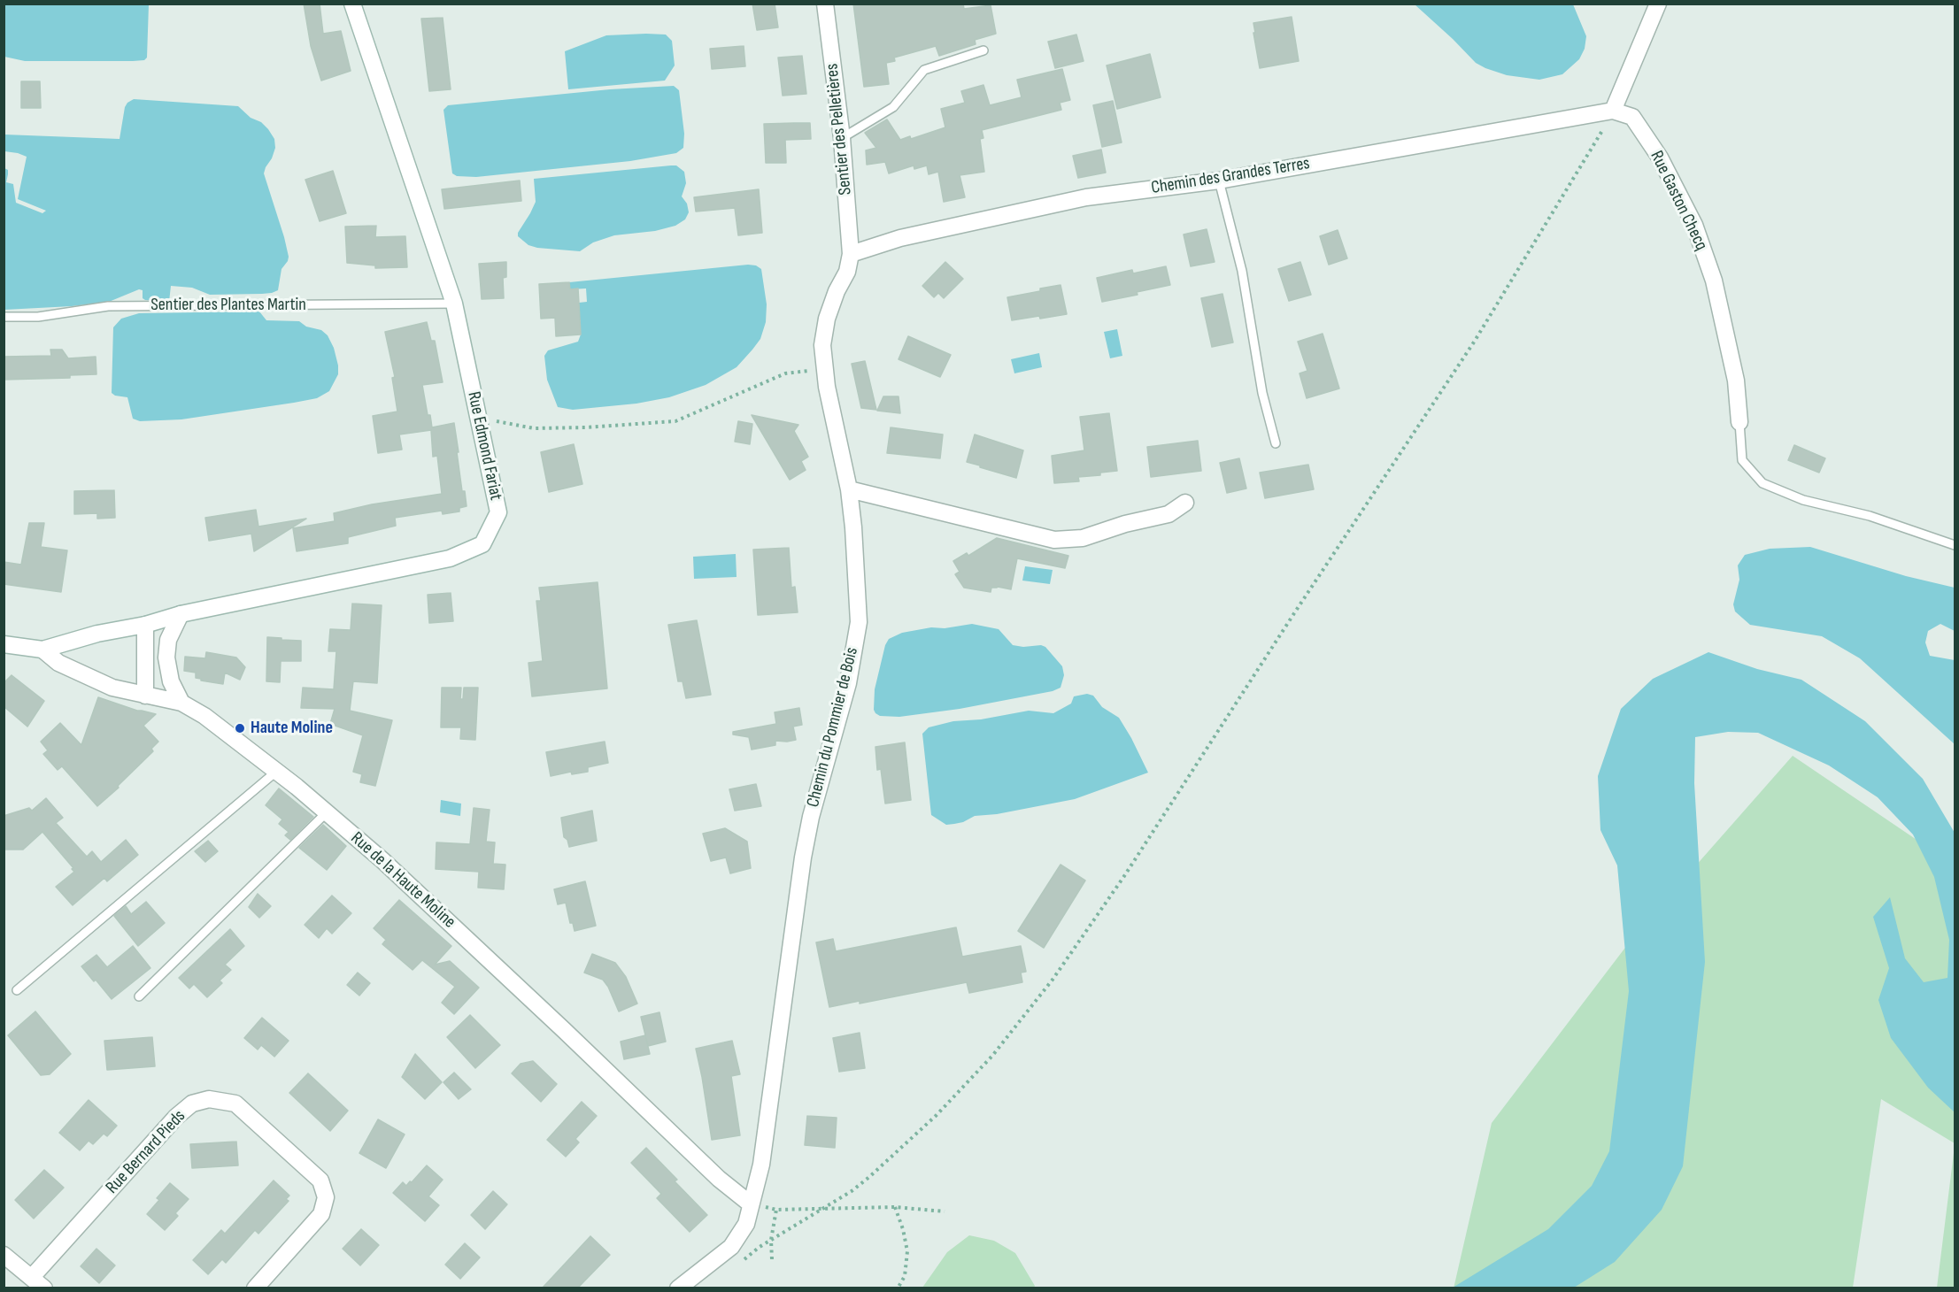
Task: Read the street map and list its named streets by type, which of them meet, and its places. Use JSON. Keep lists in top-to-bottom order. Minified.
{"streets":{"street":["Sentier des Pelletières","Chemin des Grandes Terres","Rue Gaston Checq","Rue Edmond Fariat","Chemin du Pommier de Bois","Rue de la Haute Moline","Rue Bernard Pieds"],"lane":["Sentier des Plantes Martin"]},"crossings":[["Sentier des Pelletières","Chemin des Grandes Terres"],["Sentier des Pelletières","Chemin du Pommier de Bois"],["Chemin des Grandes Terres","Rue Gaston Checq"],["Chemin des Grandes Terres","Chemin du Pommier de Bois"],["Sentier des Plantes Martin","Rue Edmond Fariat"],["Rue Edmond Fariat","Rue de la Haute Moline"],["Chemin du Pommier de Bois","Rue de la Haute Moline"]],"places":["Haute Moline"]}
